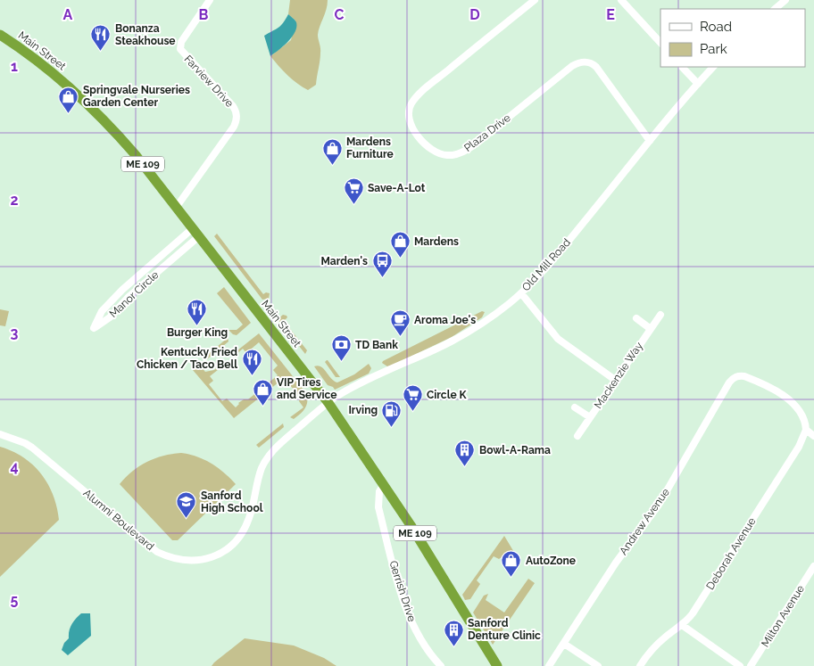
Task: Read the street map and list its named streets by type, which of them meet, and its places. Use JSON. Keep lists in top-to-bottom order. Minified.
{"streets":{"highway":["Main Street","ME 109"],"street":["Farview Drive","Plaza Drive","Old Mill Road","Manor Circle","Mackenzie Way","Alumni Boulevard","Andrew Avenue","Deborah Avenue","Gerrish Drive","Milton Avenue"]},"crossings":[["Main Street","Farview Drive"],["Main Street","Old Mill Road"],["Main Street","Manor Circle"],["Main Street","Alumni Boulevard"],["Main Street","Gerrish Drive"],["Plaza Drive","Old Mill Road"],["Old Mill Road","Alumni Boulevard"],["Andrew Avenue","Deborah Avenue"]],"places":{"restaurant":["Bonanza Steakhouse","Burger King","Kentucky Fried Chicken / Taco Bell"],"shop":["Springvale Nurseries Garden Center","Mardens Furniture","Mardens","VIP Tires and Service","AutoZone"],"supermarket":["Save-A-Lot","Circle K"],"bus stop":["Marden's"],"cafe":["Aroma Joe's"],"bank":["TD Bank"],"fuel station":["Irving"],"building":["Bowl-A-Rama","Sanford Denture Clinic"],"school or university":["Sanford High School"]},"legend":["Road","Park"],"grid":{"columns":["A","B","C","D","E"],"rows":["1","2","3","4","5"]}}
